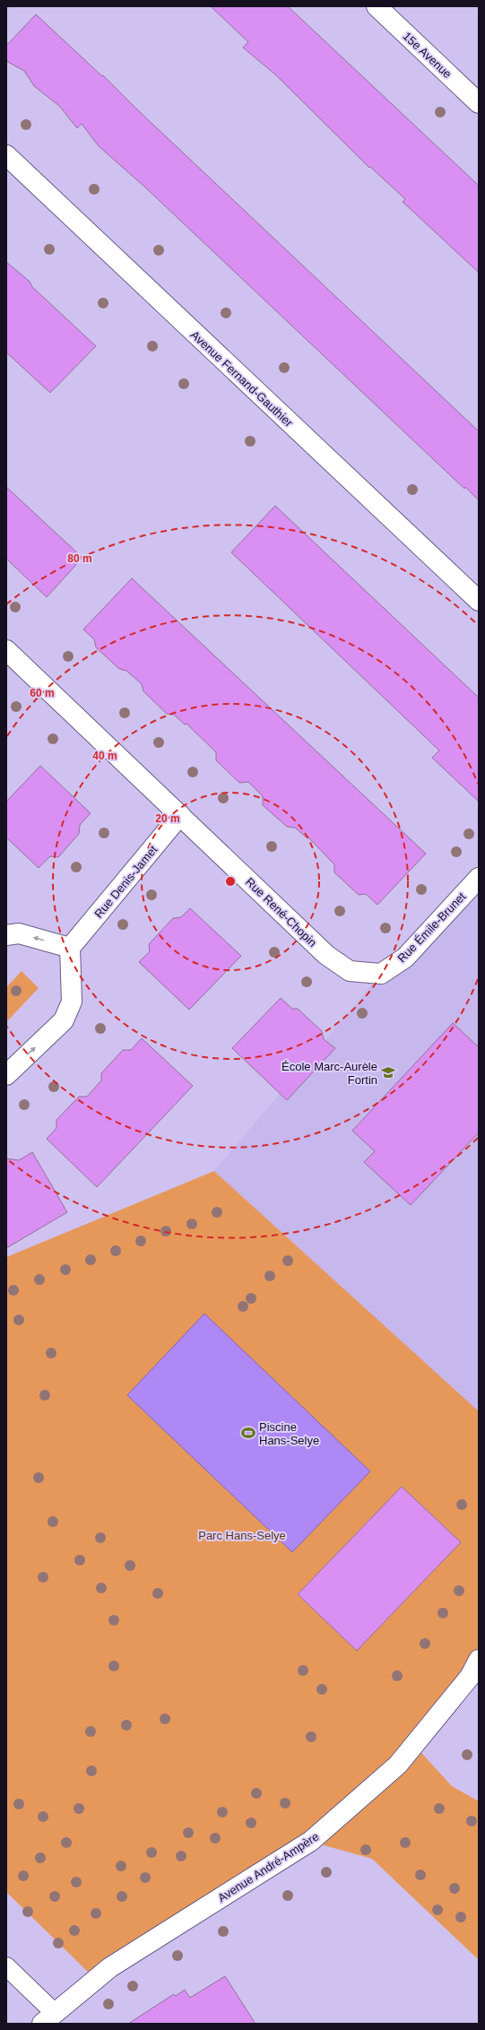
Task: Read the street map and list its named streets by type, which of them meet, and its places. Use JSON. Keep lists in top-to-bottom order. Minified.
{"streets":{"street":["15e Avenue","Avenue Fernand-Gauthier","Rue Denis-Jamet","Rue René-Chopin","Rue Émile-Brunet","Avenue André-Ampère"]},"crossings":[["Rue Denis-Jamet","Rue René-Chopin"],["Rue René-Chopin","Rue Émile-Brunet"]],"parks":["Parc Hans-Selye"],"places":{"school or university":["École Marc-Aurèle Fortin"],"sports":["Piscine Hans-Selye"]},"rings":["80 m","60 m","40 m","20 m"]}
